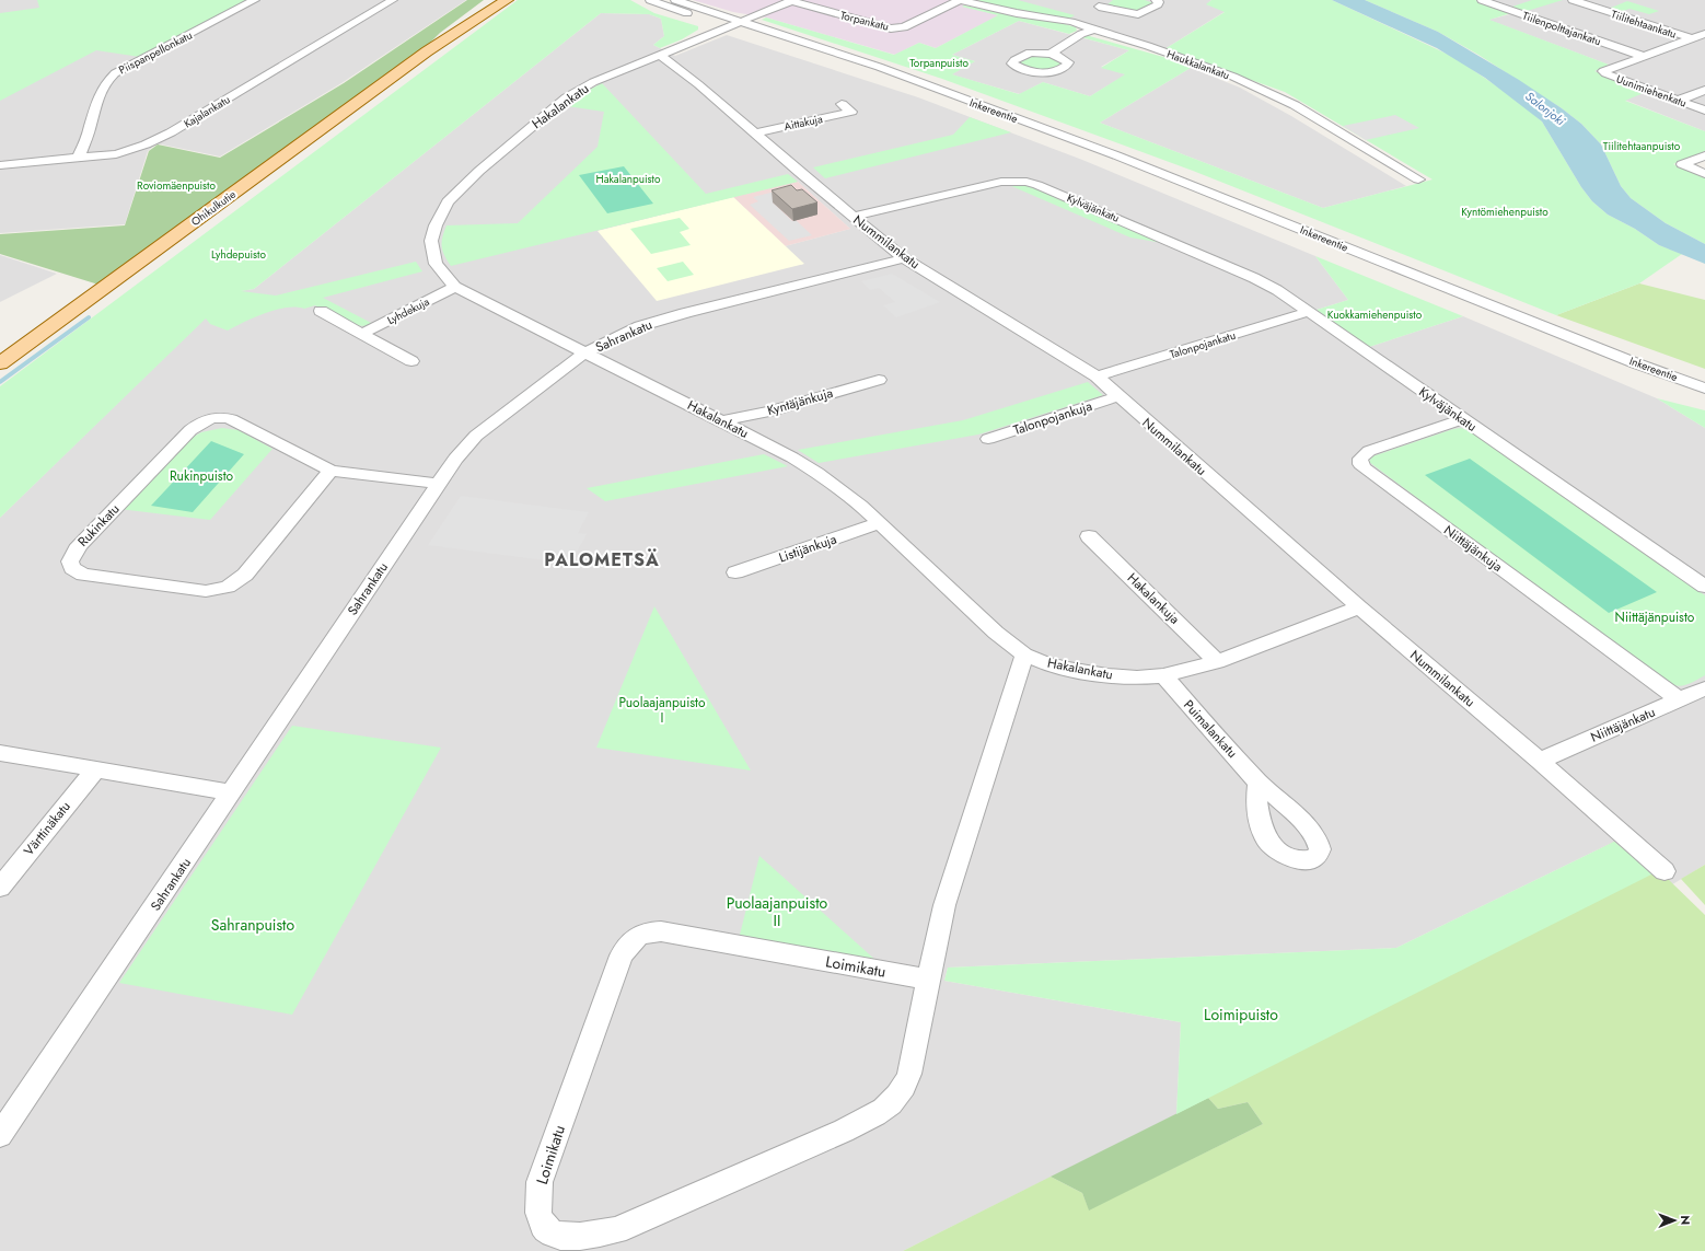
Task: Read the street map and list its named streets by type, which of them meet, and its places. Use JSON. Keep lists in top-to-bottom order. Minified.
{"streets":{"main road":["Ohikulkutie"],"street":["Torpankatu","Tiilitehtaankatu","Tiilenpolttajankatu","Piispanpellonkatu","Haukkalankatu","Uunimiehenkatu","Hakalankatu","Inkereentie","Kajalankatu","Aittakuja","Kylväjänkatu","Nummilankatu","Lyhdekuja","Sahrankatu","Talonpojankatu","Kyntäjänkuja","Talonpojankuja","Rukinkatu","Listijänkuja","Niittäjänkuja","Hakalankuja","Niittäjänkatu","Puimalankatu","Värttinäkatu","Loimikatu"]},"crossings":[["Torpankatu","Haukkalankatu"],["Torpankatu","Hakalankatu"],["Torpankatu","Inkereentie"],["Tiilitehtaankatu","Uunimiehenkatu"],["Tiilenpolttajankatu","Uunimiehenkatu"],["Piispanpellonkatu","Kajalankatu"],["Hakalankatu","Inkereentie"],["Hakalankatu","Nummilankatu"],["Hakalankatu","Lyhdekuja"],["Hakalankatu","Sahrankatu"],["Hakalankatu","Kyntäjänkuja"],["Hakalankatu","Listijänkuja"],["Hakalankatu","Hakalankuja"],["Hakalankatu","Puimalankatu"],["Hakalankatu","Loimikatu"],["Aittakuja","Nummilankatu"],["Kylväjänkatu","Nummilankatu"],["Kylväjänkatu","Talonpojankatu"],["Kylväjänkatu","Niittäjänkuja"],["Nummilankatu","Sahrankatu"],["Nummilankatu","Talonpojankatu"],["Nummilankatu","Talonpojankuja"],["Nummilankatu","Niittäjänkatu"],["Sahrankatu","Rukinkatu"],["Niittäjänkuja","Niittäjänkatu"]],"districts":["PALOMETSÄ"],"water":["Salonjoki"],"parks":["Torpanpuisto","Tiilitehtaanpuisto","Hakalanpuisto","Roviomäenpuisto","Kyntömiehenpuisto","Lyhdepuisto","Kuokkamiehenpuisto","Rukinpuisto","Niittäjänpuisto","Puolaajanpuisto I","Puolaajanpuisto II","Sahranpuisto","Loimipuisto"],"north":"right"}
